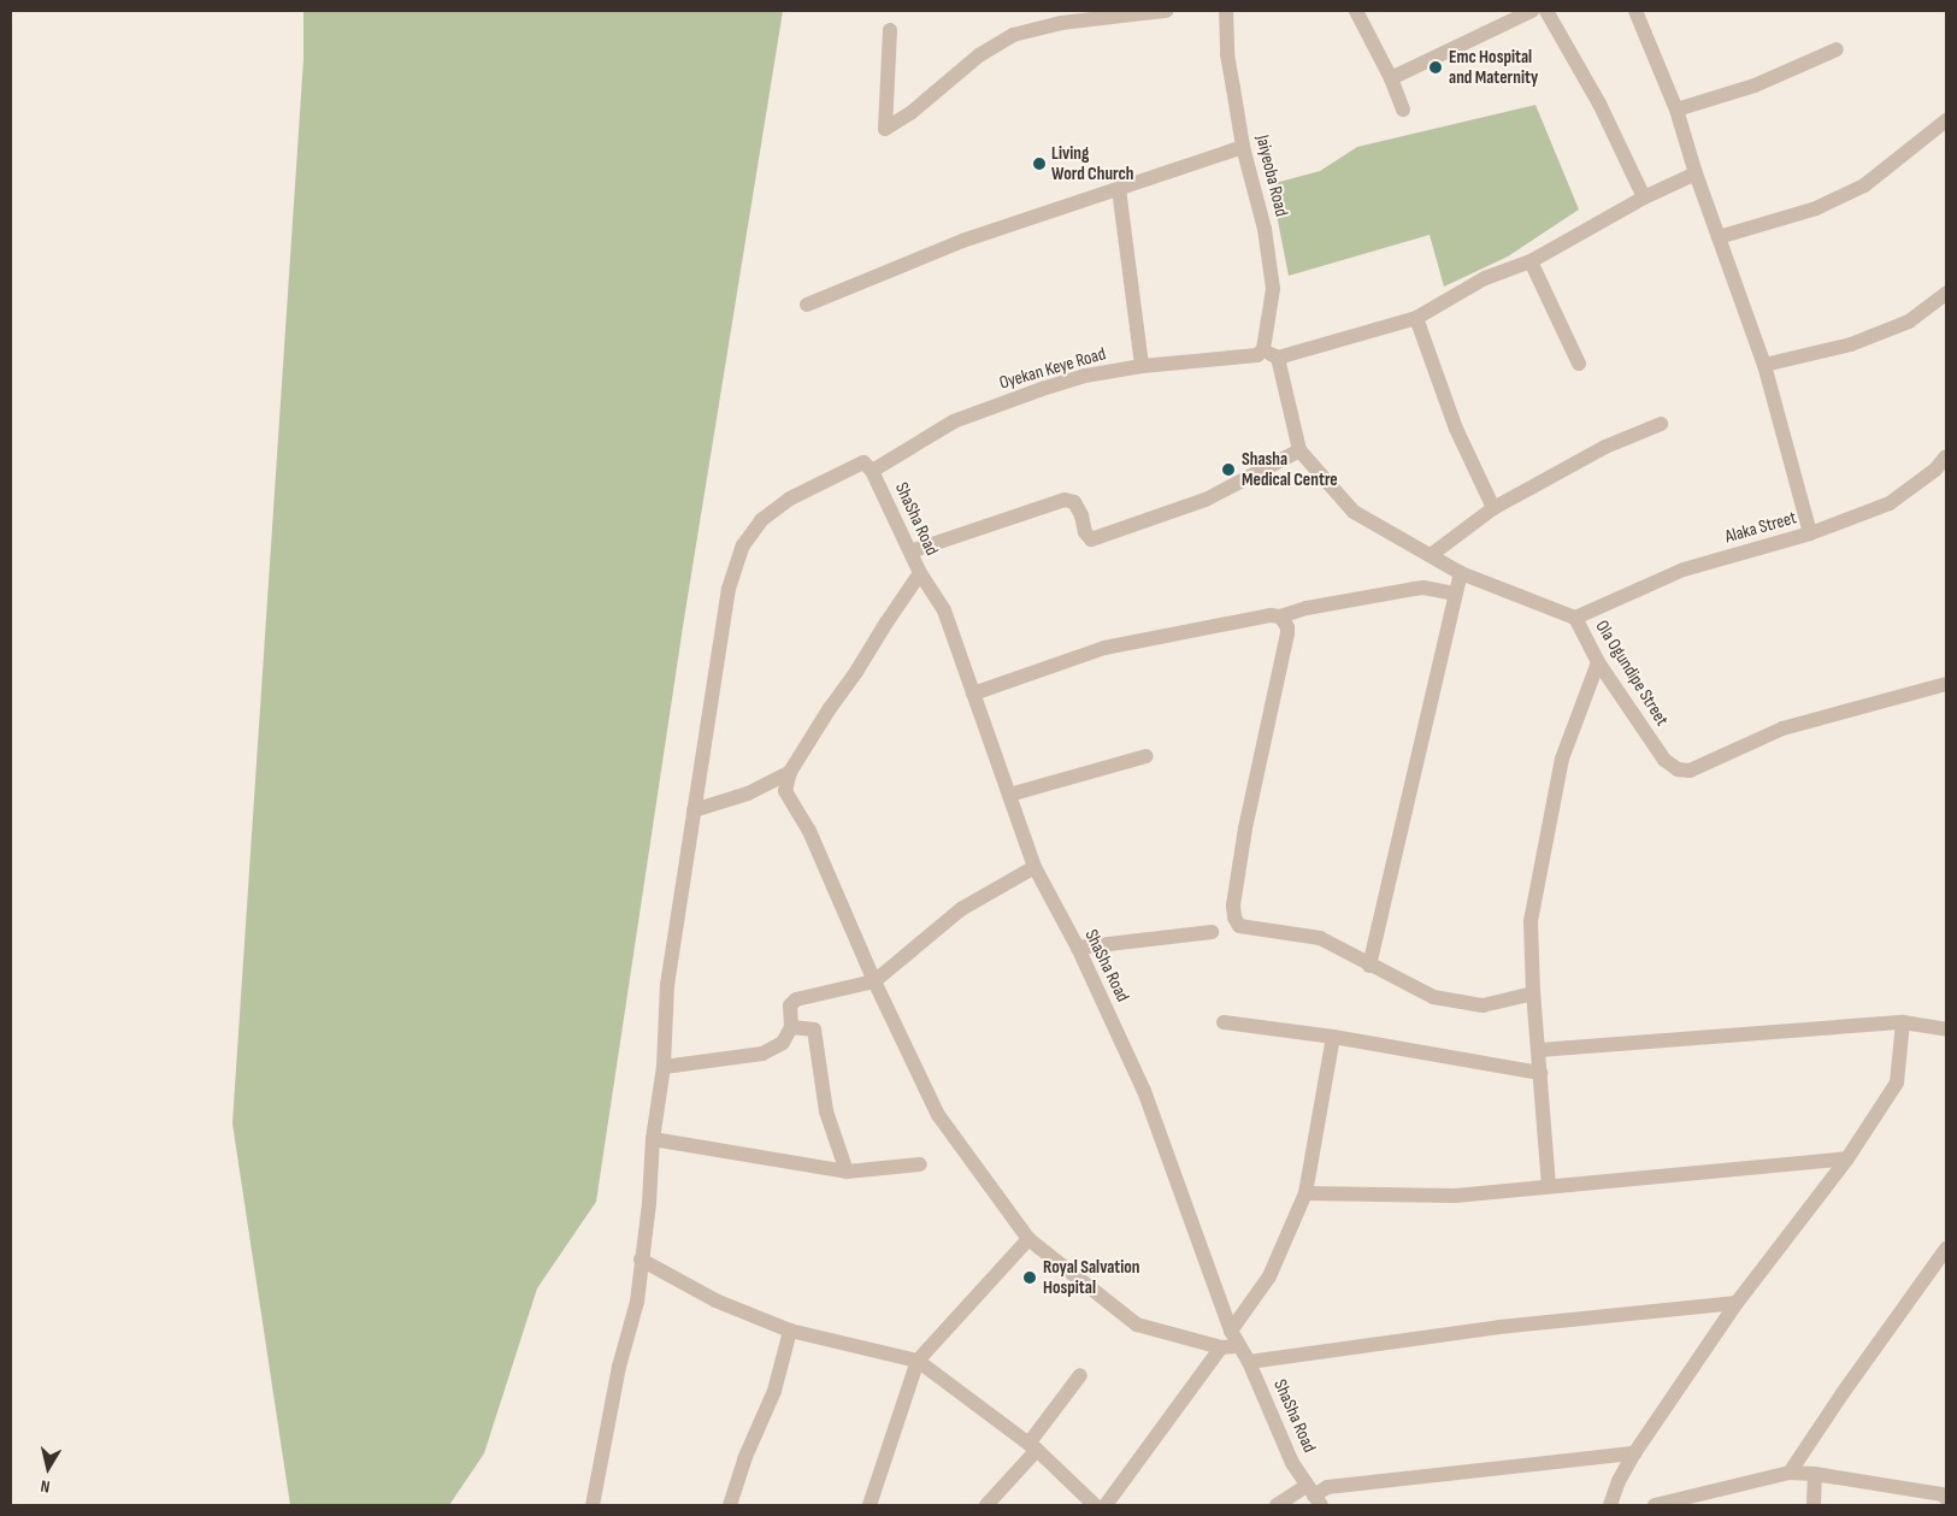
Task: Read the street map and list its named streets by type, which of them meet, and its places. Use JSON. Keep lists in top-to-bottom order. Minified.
{"streets":{"street":["Jaiyeoba Road","Oyekan Keye Road","ShaSha Road","Alaka Street","Ola Ogundipe Street"]},"crossings":[["Jaiyeoba Road","Oyekan Keye Road"],["Oyekan Keye Road","ShaSha Road"],["Alaka Street","Ola Ogundipe Street"]],"places":["Emc Hospital and Maternity","Living Word Church","Shasha Medical Centre","Royal Salvation Hospital"],"north":"bottom"}
